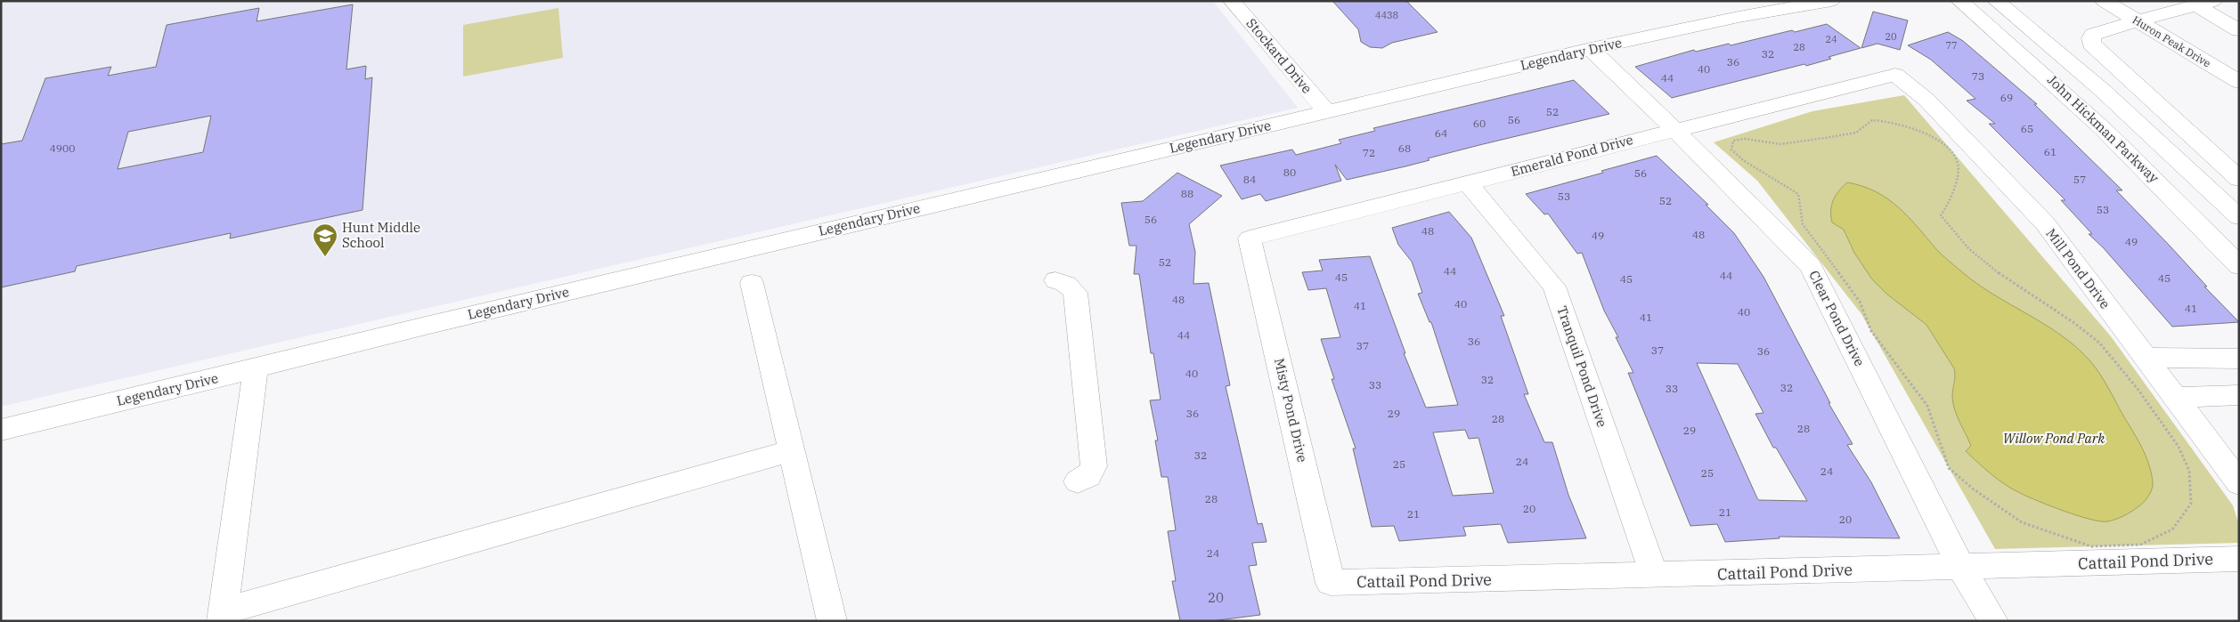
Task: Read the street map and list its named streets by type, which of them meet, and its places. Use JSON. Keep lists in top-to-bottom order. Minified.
{"streets":{"street":["Huron Peak Drive","Legendary Drive","Stockard Drive","John Hickman Parkway","Emerald Pond Drive","Mill Pond Drive","Clear Pond Drive","Tranquil Pond Drive","Misty Pond Drive","Cattail Pond Drive"]},"crossings":[["Legendary Drive","Stockard Drive"],["Legendary Drive","Clear Pond Drive"],["Emerald Pond Drive","Mill Pond Drive"],["Emerald Pond Drive","Clear Pond Drive"],["Emerald Pond Drive","Tranquil Pond Drive"],["Emerald Pond Drive","Misty Pond Drive"],["Clear Pond Drive","Cattail Pond Drive"],["Tranquil Pond Drive","Cattail Pond Drive"],["Misty Pond Drive","Cattail Pond Drive"]],"parks":["Willow Pond Park"],"places":{"school or university":["Hunt Middle School"]},"house_numbers":["4438","20","24","77","28","32","36","40","73","44","69","52","56","60","65","64","4900","68","61","72","80","56","84","57","88","53","52","53","56","48","48","49","49","52","44","44","45","45","45","48","40","41","41","40","41","44","36","37","37","36","40","32","33","32","33","36","29","28","28","29","32","24","25","24","25","28","20","21","21","20","24","20"]}
